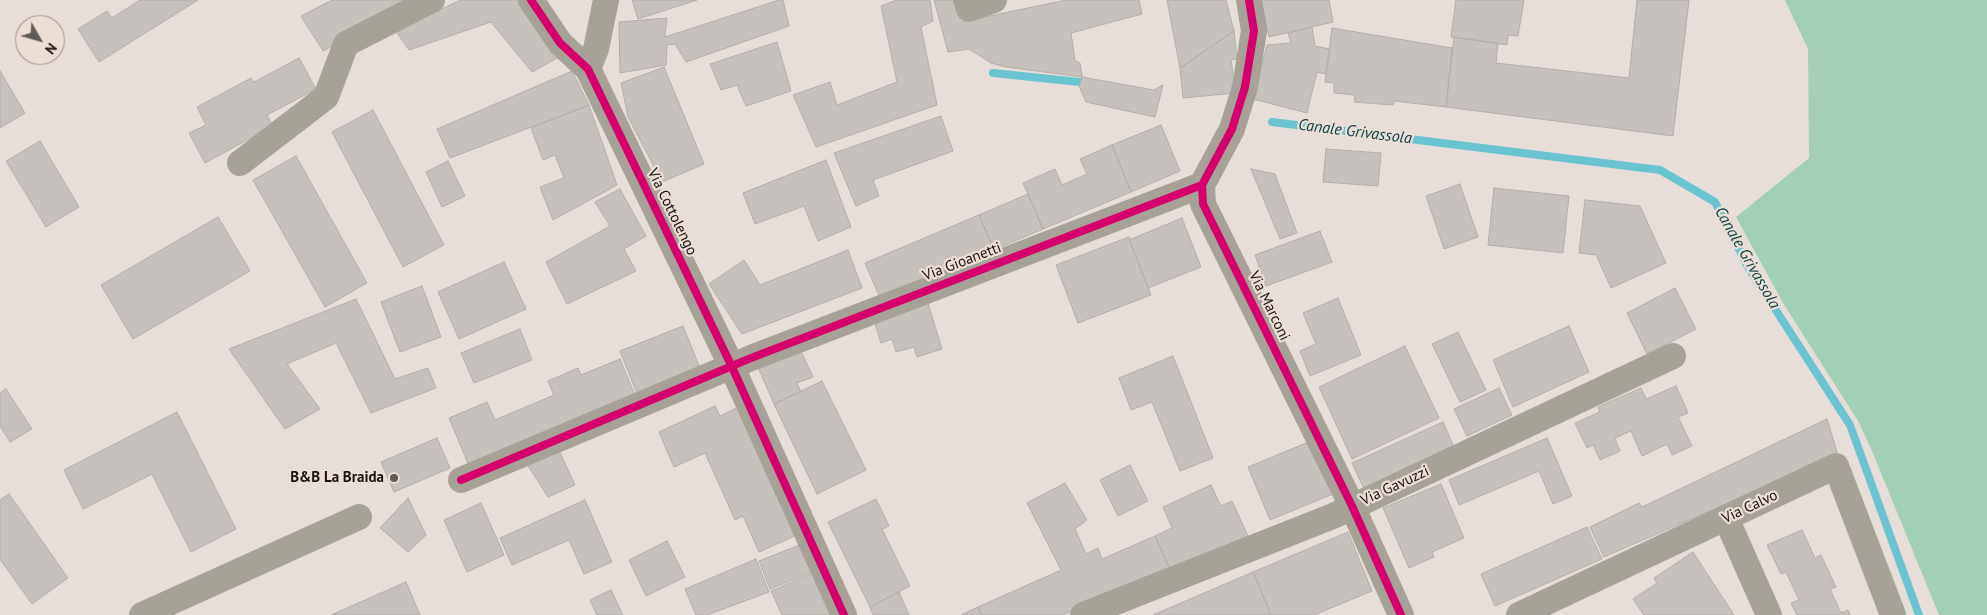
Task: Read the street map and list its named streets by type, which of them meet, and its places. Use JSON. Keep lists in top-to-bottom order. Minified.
{"streets":{"street":["Via Cottolengo","Via Gioanetti","Via Marconi","Via Gavuzzi","Via Calvo"]},"crossings":[["Via Cottolengo","Via Gioanetti"],["Via Gioanetti","Via Marconi"],["Via Marconi","Via Gavuzzi"]],"water":["Canale Grivassola"],"places":["B&B La Braida"],"north":"bottom right"}
